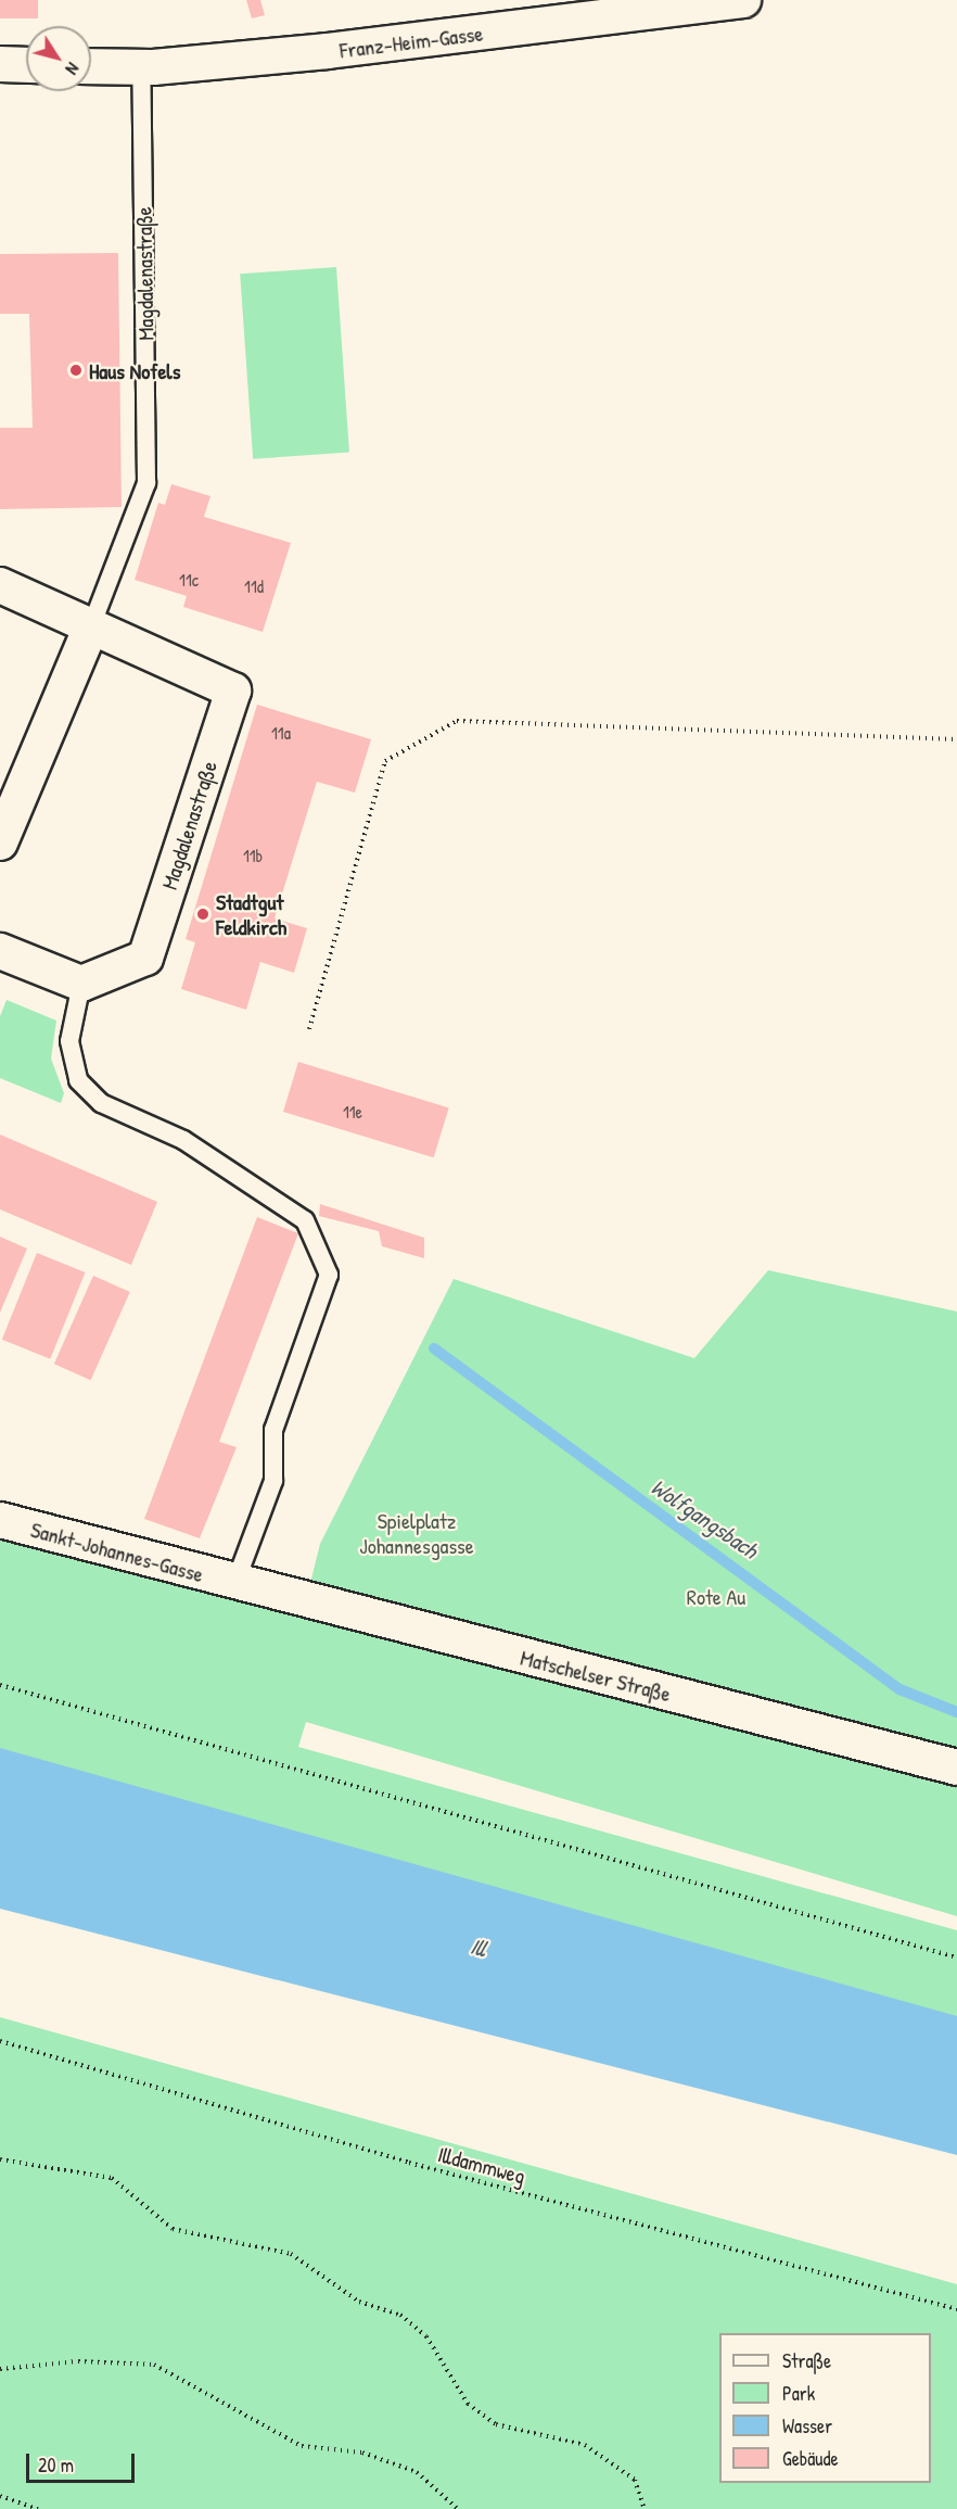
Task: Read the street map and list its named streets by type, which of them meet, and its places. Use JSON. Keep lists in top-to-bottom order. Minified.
{"streets":{"street":["Franz-Heim-Gasse","Magdalenastraße","Sankt-Johannes-Gasse","Matschelser Straße"],"path":["Illdammweg"]},"crossings":[["Franz-Heim-Gasse","Magdalenastraße"],["Sankt-Johannes-Gasse","Matschelser Straße"]],"water":["Wolfgangsbach","Ill"],"parks":["Spielplatz Johannesgasse","Rote Au"],"places":["Haus Nofels","Stadtgut Feldkirch"],"house_numbers":["11c","11d","11a","11b","11e"],"legend":["Straße","Park","Wasser","Gebäude"],"scale_bar":"20 m","north":"bottom right"}
